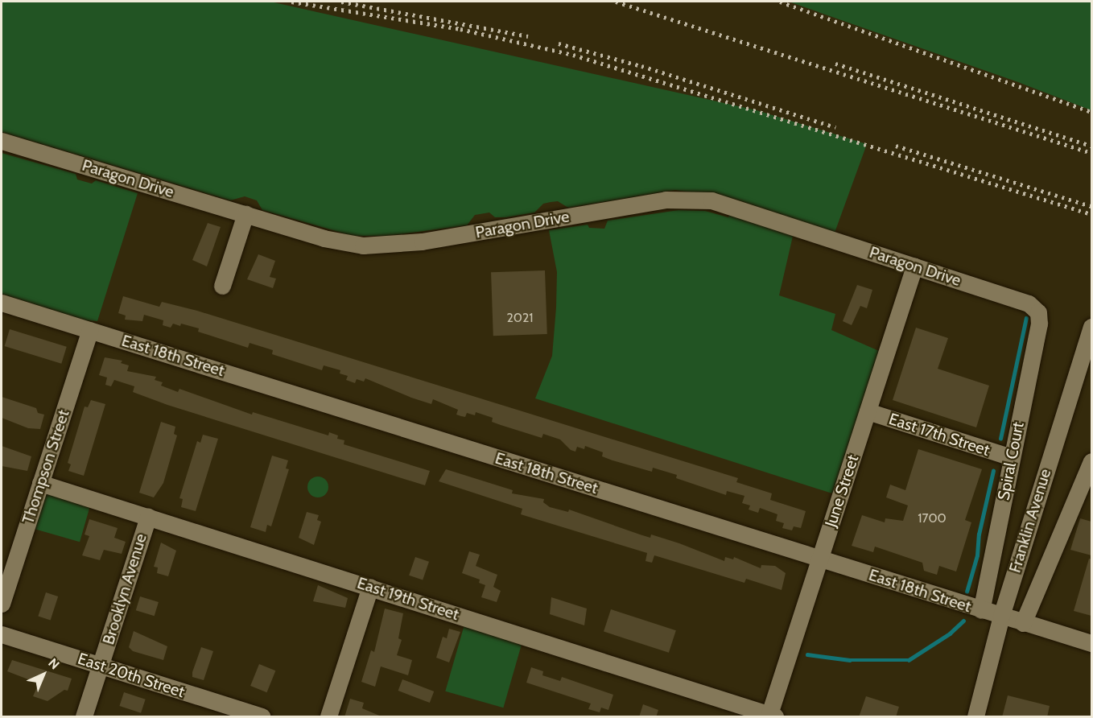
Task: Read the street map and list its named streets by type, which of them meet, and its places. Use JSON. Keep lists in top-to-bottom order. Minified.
{"streets":{"street":["Paragon Drive","East 18th Street","East 17th Street","Spiral Court","Thompson Street","June Street","Franklin Avenue","Brooklyn Avenue","East 19th Street","East 20th Street"]},"crossings":[["Paragon Drive","Spiral Court"],["Paragon Drive","June Street"],["East 18th Street","Spiral Court"],["East 18th Street","Thompson Street"],["East 18th Street","June Street"],["East 18th Street","Franklin Avenue"],["East 17th Street","Spiral Court"],["East 17th Street","June Street"],["Thompson Street","East 19th Street"],["June Street","East 19th Street"],["Brooklyn Avenue","East 19th Street"],["Brooklyn Avenue","East 20th Street"]],"house_numbers":["2021","1700"],"north":"top right"}
